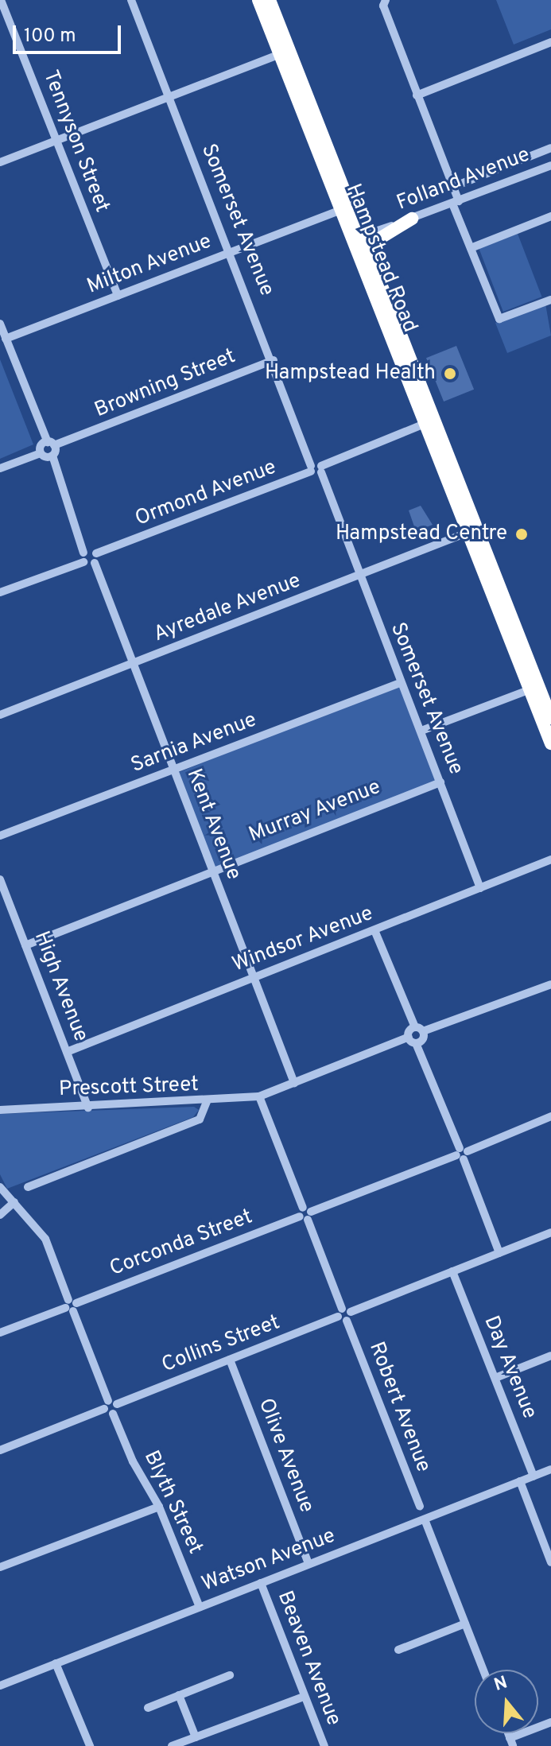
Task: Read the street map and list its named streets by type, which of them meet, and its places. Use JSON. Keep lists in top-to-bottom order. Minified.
{"streets":{"highway":["Hampstead Road"],"street":["Tennyson Street","Folland Avenue","Somerset Avenue","Milton Avenue","Browning Street","Ormond Avenue","Ayredale Avenue","Sarnia Avenue","Murray Avenue","Kent Avenue","Windsor Avenue","High Avenue","Prescott Street","Corconda Street","Collins Street","Day Avenue","Robert Avenue","Olive Avenue","Blyth Street","Watson Avenue","Beaven Avenue"]},"crossings":[["Tennyson Street","Milton Avenue"],["Folland Avenue","Hampstead Road"],["Somerset Avenue","Milton Avenue"],["Somerset Avenue","Browning Street"],["Somerset Avenue","Ormond Avenue"],["Somerset Avenue","Ayredale Avenue"],["Somerset Avenue","Sarnia Avenue"],["Somerset Avenue","Murray Avenue"],["Somerset Avenue","Windsor Avenue"],["Hampstead Road","Milton Avenue"],["Hampstead Road","Ormond Avenue"],["Hampstead Road","Ayredale Avenue"],["Milton Avenue","Kent Avenue"],["Browning Street","Kent Avenue"],["Ormond Avenue","Kent Avenue"],["Ayredale Avenue","Kent Avenue"],["Sarnia Avenue","Kent Avenue"],["Murray Avenue","Kent Avenue"],["Murray Avenue","High Avenue"],["Kent Avenue","Windsor Avenue"],["Kent Avenue","Prescott Street"],["Windsor Avenue","High Avenue"],["High Avenue","Prescott Street"],["Collins Street","Day Avenue"],["Collins Street","Robert Avenue"],["Collins Street","Olive Avenue"],["Collins Street","Blyth Street"],["Day Avenue","Watson Avenue"],["Olive Avenue","Watson Avenue"],["Blyth Street","Watson Avenue"],["Watson Avenue","Beaven Avenue"]],"places":["Hampstead Health","Hampstead Centre"],"scale_bar":"100 m","north":"top"}
